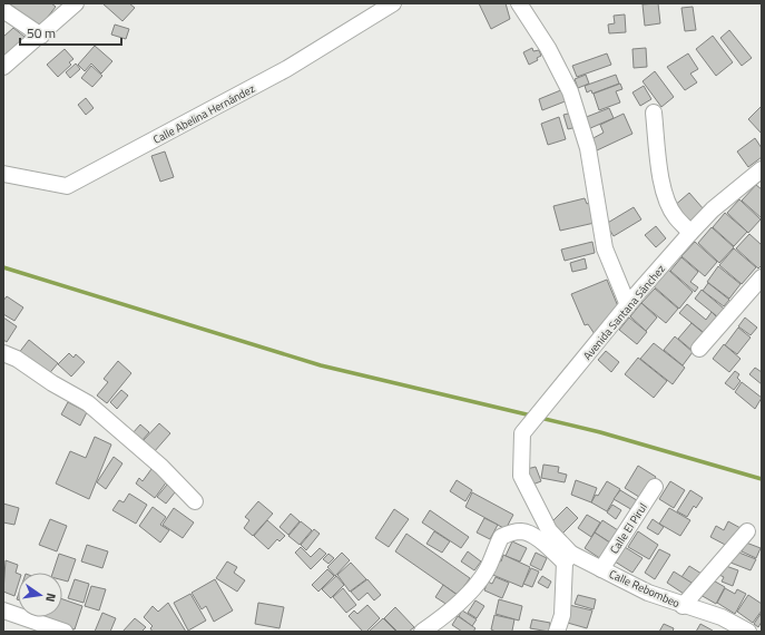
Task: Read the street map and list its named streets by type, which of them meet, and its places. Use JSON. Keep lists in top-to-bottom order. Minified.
{"streets":{"street":["Calle Abelina Hernández","Avenida Santana Sánchez","Calle El Pirul","Calle Rebombeo"]},"crossings":[["Avenida Santana Sánchez","Calle Rebombeo"],["Calle El Pirul","Calle Rebombeo"]],"scale_bar":"50 m","north":"right"}
